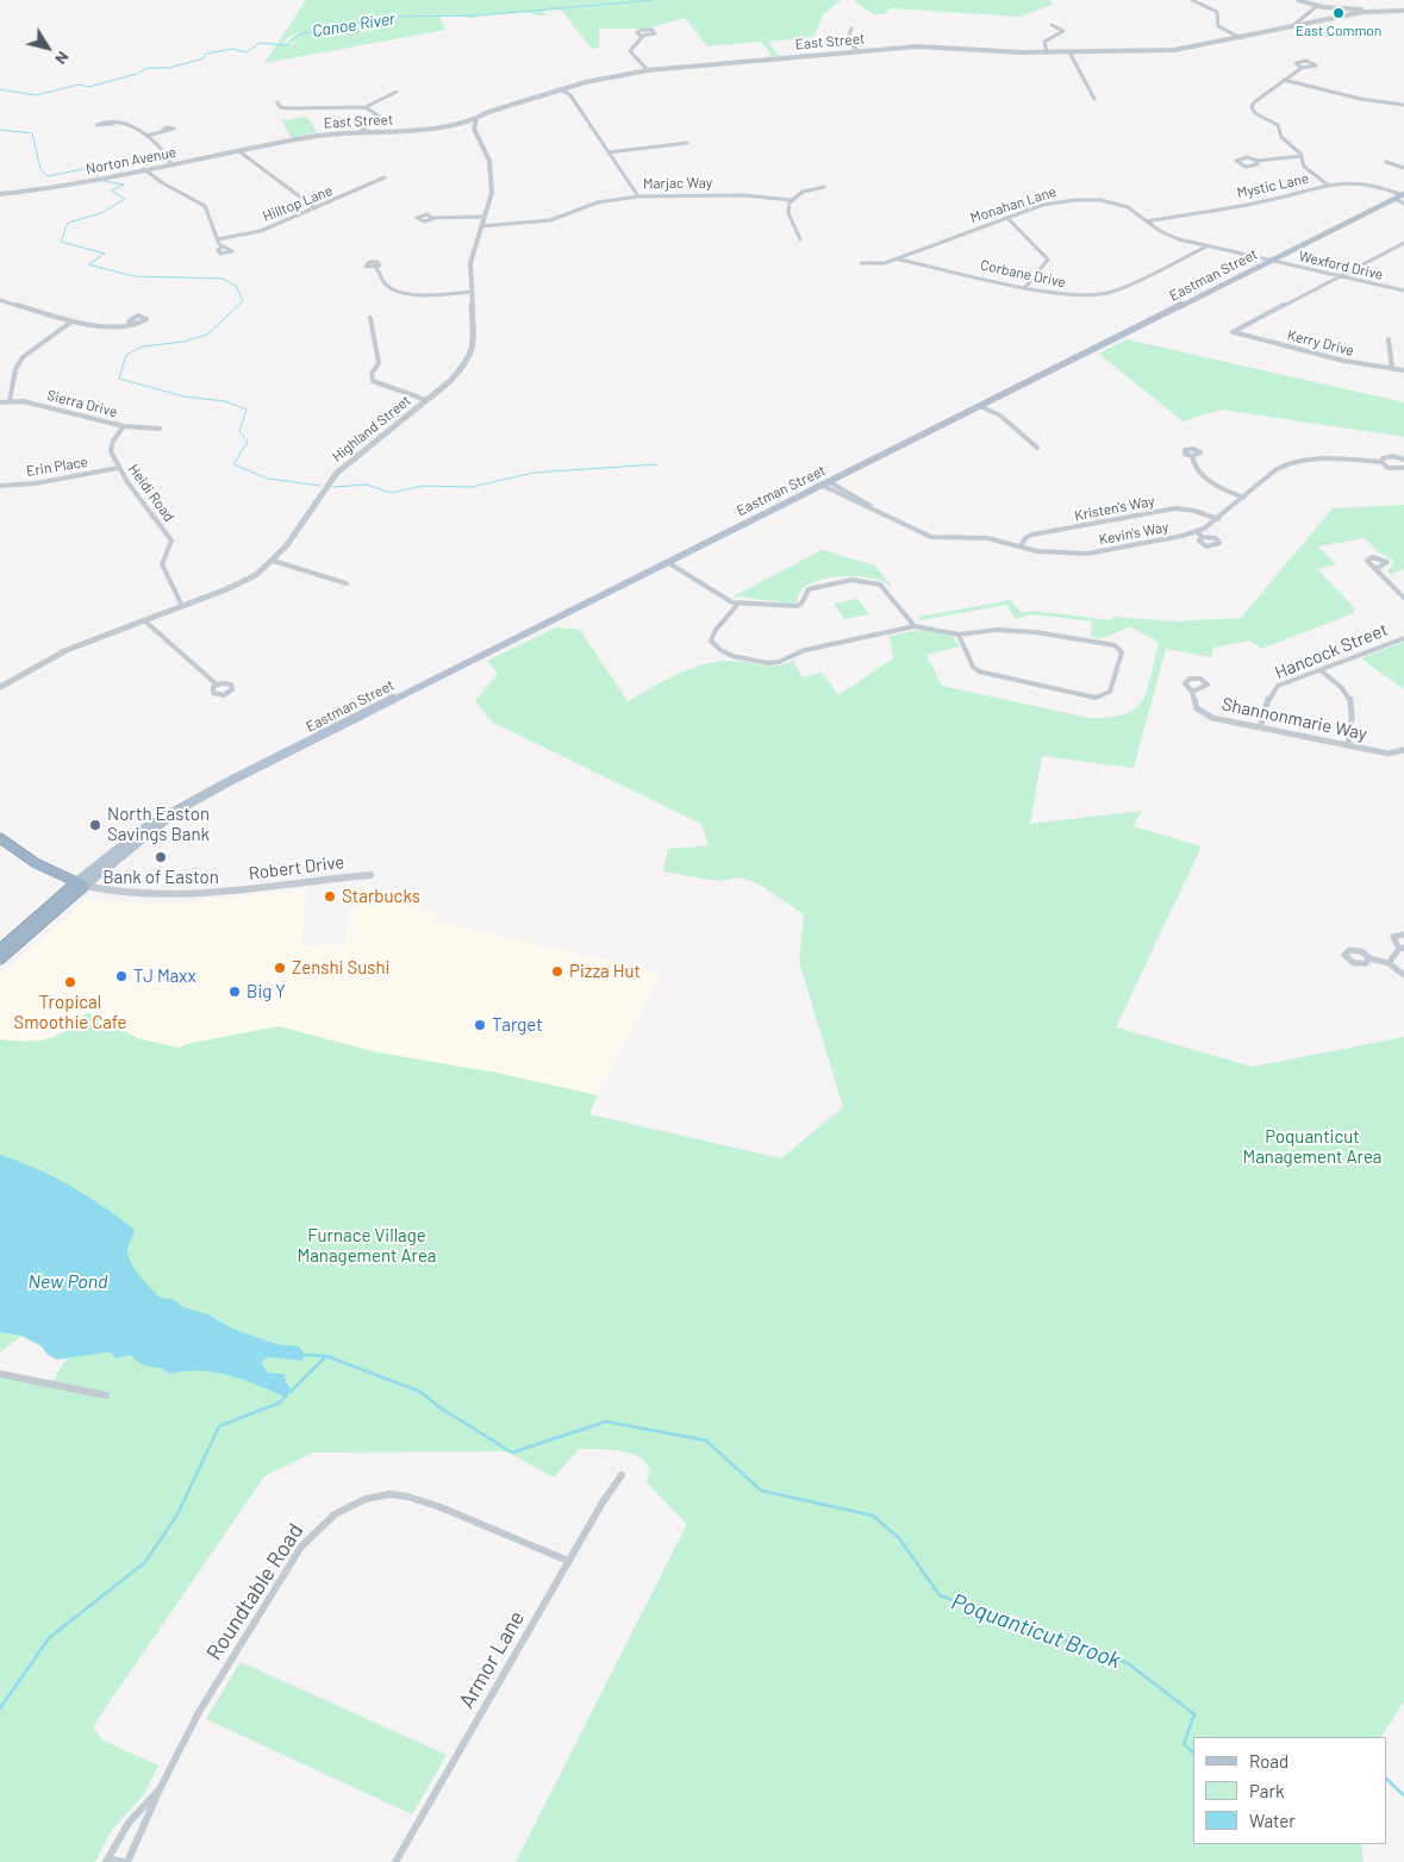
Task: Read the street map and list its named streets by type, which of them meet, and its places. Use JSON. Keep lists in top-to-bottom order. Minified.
{"streets":{"main road":["Eastman Street"],"street":["East Street","Norton Avenue","Marjac Way","Mystic Lane","Hilltop Lane","Monahan Lane","Wexford Drive","Corbane Drive","Kerry Drive","Sierra Drive","Highland Street","Erin Place","Heidi Road","Kristen's Way","Kevin's Way","Hancock Street","Shannonmarie Way","Robert Drive","Roundtable Road","Armor Lane"]},"crossings":[["East Street","Norton Avenue"],["East Street","Highland Street"],["Marjac Way","Highland Street"],["Mystic Lane","Monahan Lane"],["Mystic Lane","Eastman Street"],["Monahan Lane","Wexford Drive"],["Monahan Lane","Corbane Drive"],["Monahan Lane","Eastman Street"],["Wexford Drive","Eastman Street"],["Wexford Drive","Kerry Drive"],["Eastman Street","Kevin's Way"],["Eastman Street","Robert Drive"],["Sierra Drive","Heidi Road"],["Highland Street","Heidi Road"],["Erin Place","Heidi Road"],["Kristen's Way","Kevin's Way"],["Hancock Street","Shannonmarie Way"],["Roundtable Road","Armor Lane"]],"water":["Canoe River","New Pond","Poquanticut Brook"],"parks":["Poquanticut Management Area","Furnace Village Management Area"],"places":["East Common","North Easton Savings Bank","Bank of Easton","Starbucks","Zenshi Sushi","Pizza Hut","TJ Maxx","Tropical Smoothie Cafe","Big Y","Target"],"legend":["Road","Park","Water"],"north":"bottom right"}
